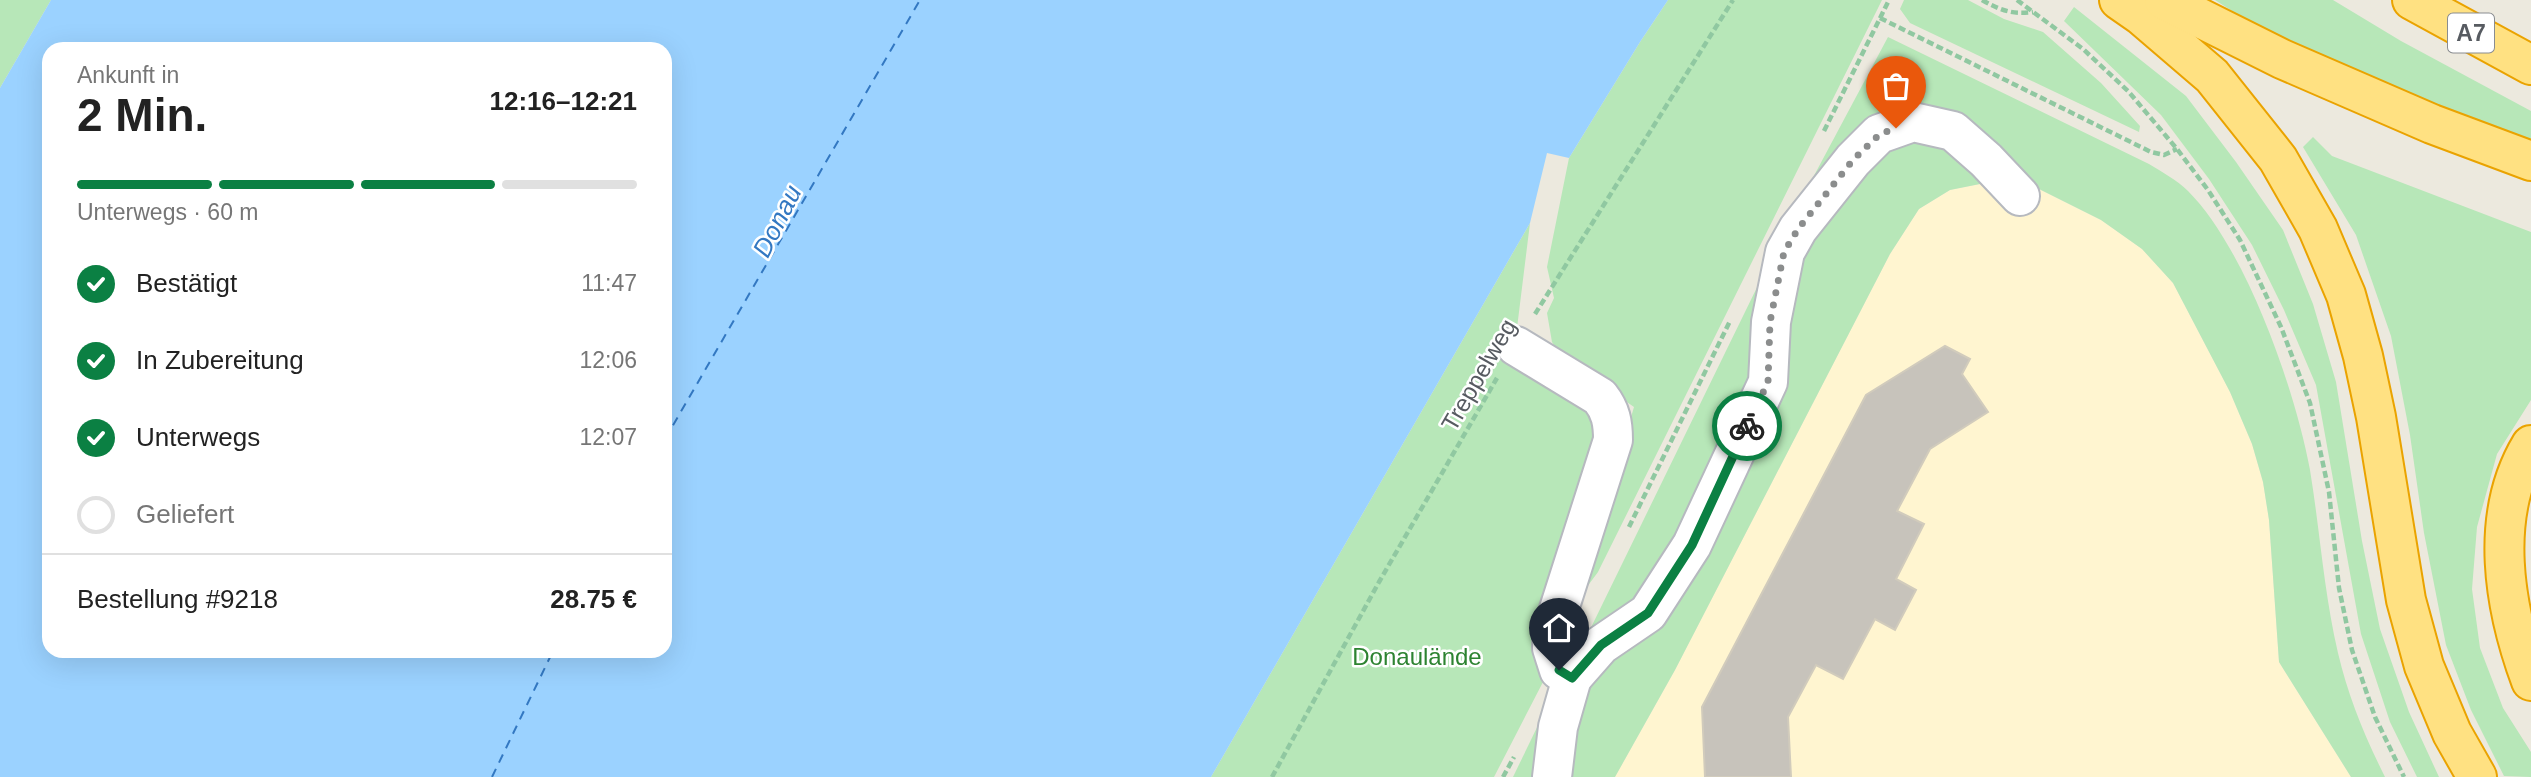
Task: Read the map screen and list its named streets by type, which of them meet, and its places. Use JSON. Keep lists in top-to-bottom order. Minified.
{"streets":{"highway":["A7"],"path":["Treppelweg"]},"water":["Donau"],"parks":["Donaulände"],"page":{"heading":["2 Min.","Ankunft in","12:16–12:21"],"panel":["Bestellung #9218","28.75 €"],"bar":"Unterwegs · 60 m","list":[["Bestätigt","11:47"],["In Zubereitung","12:06"],["Unterwegs","12:07"],"Geliefert"]}}
